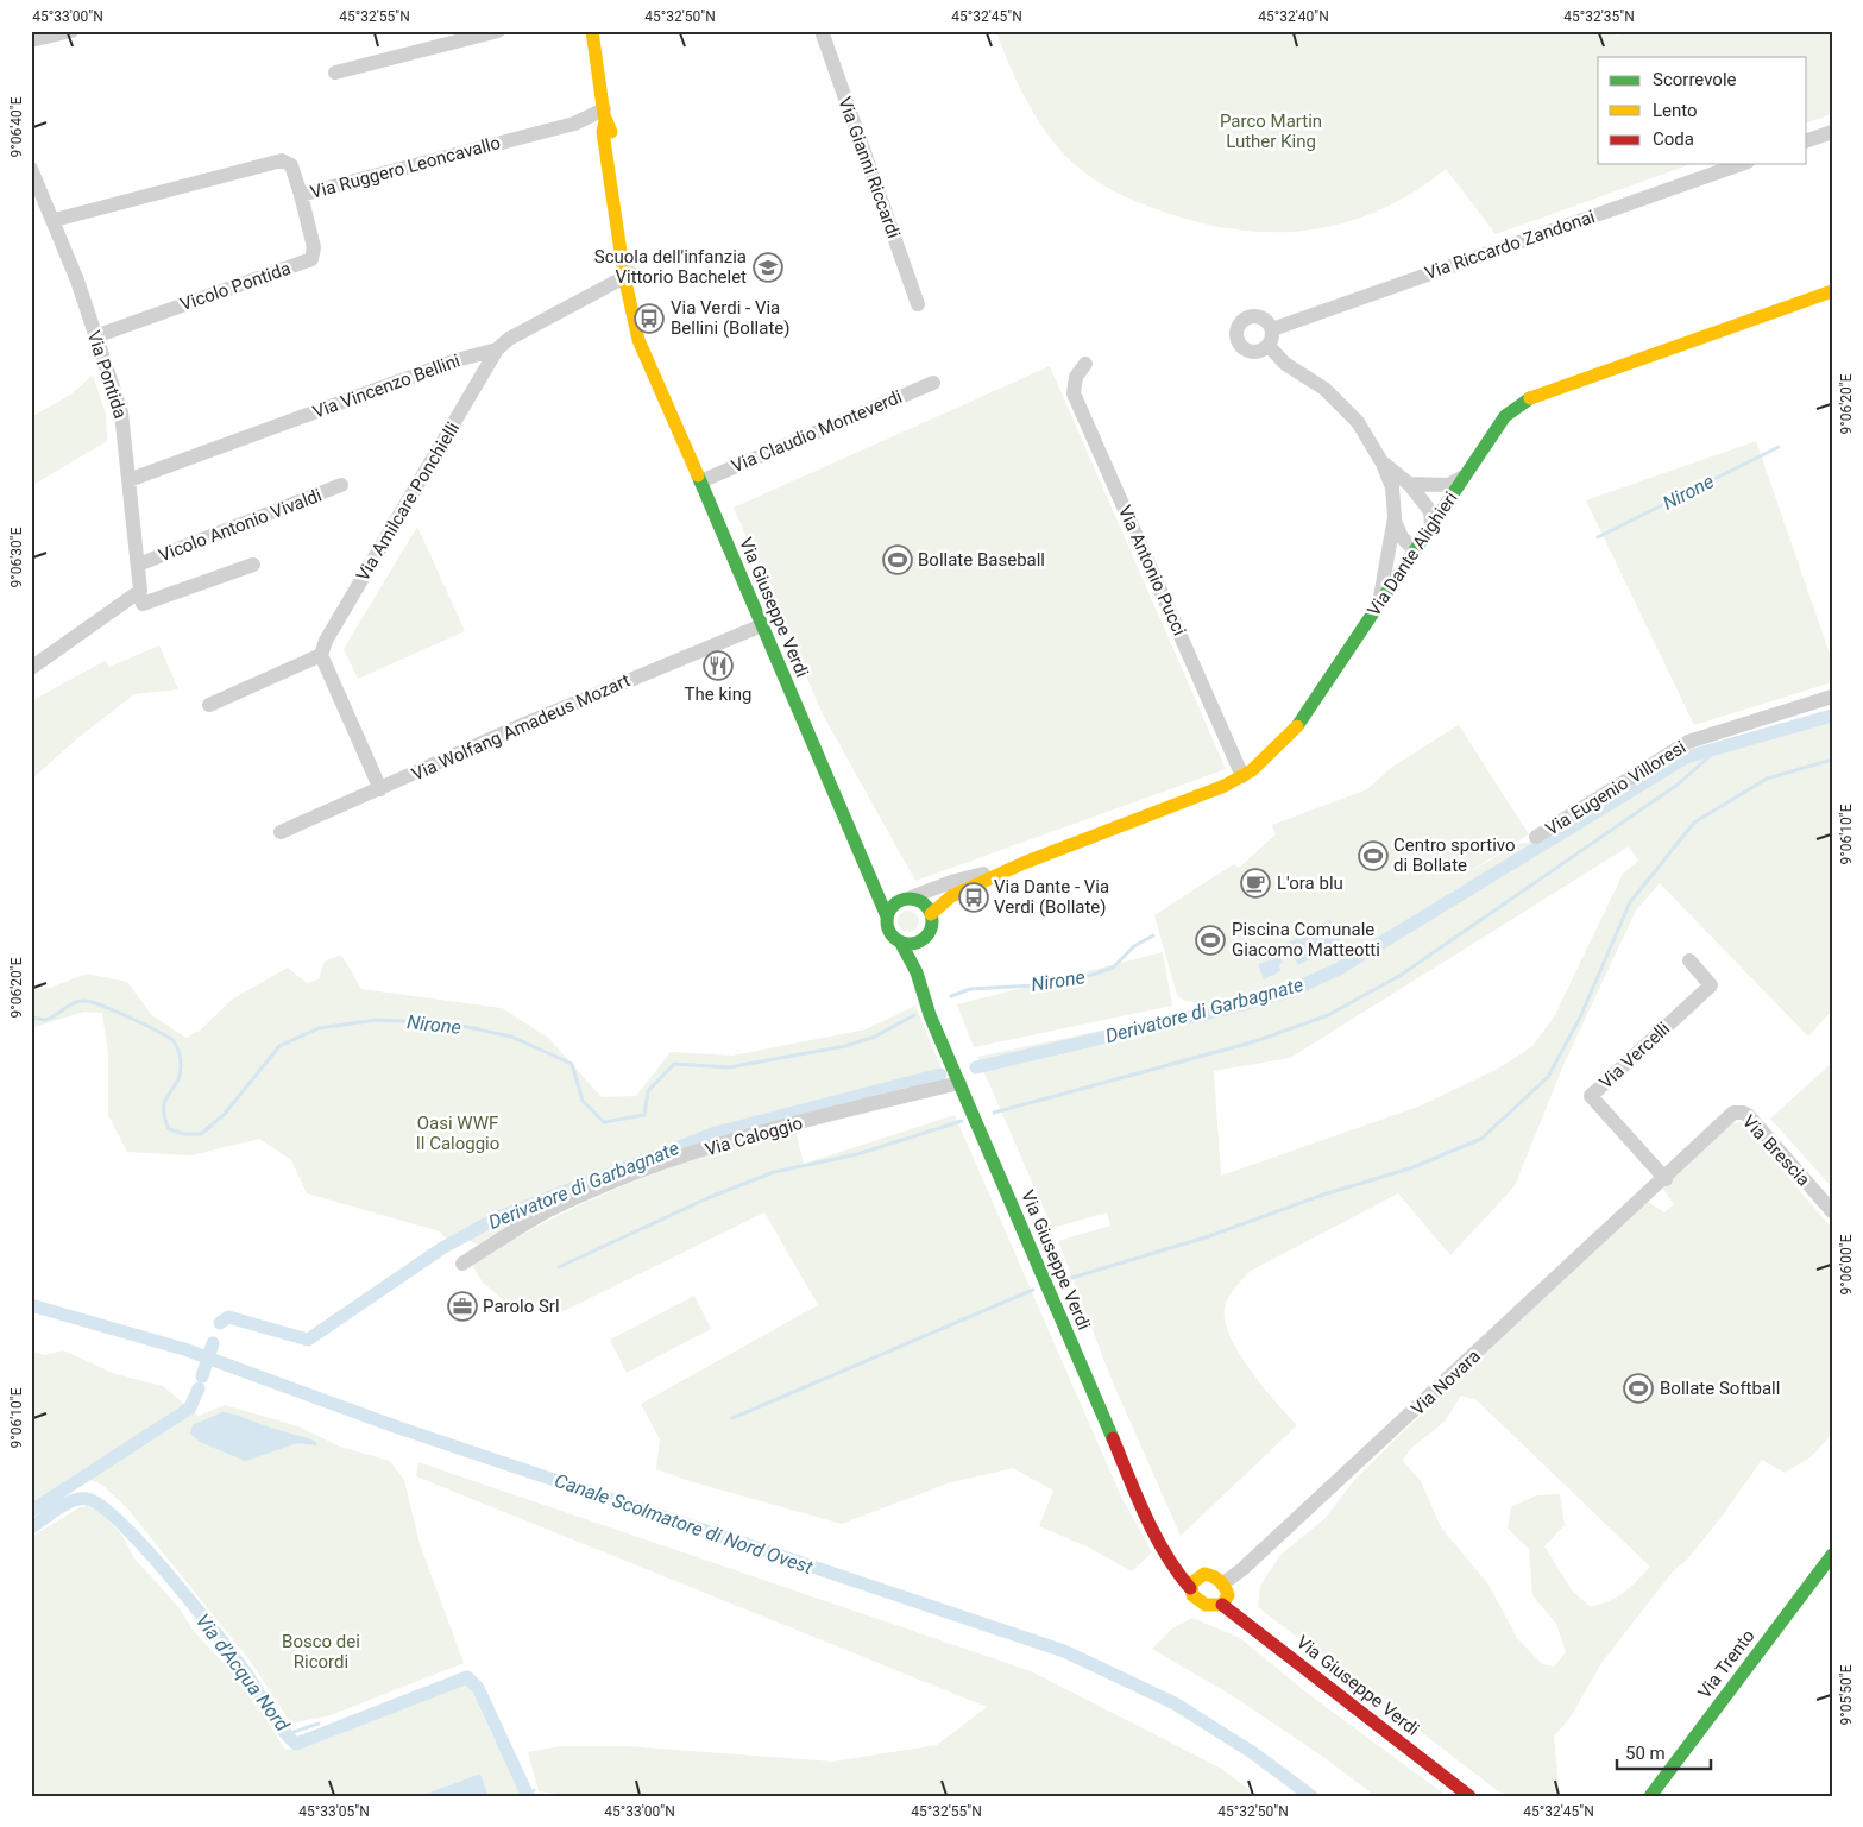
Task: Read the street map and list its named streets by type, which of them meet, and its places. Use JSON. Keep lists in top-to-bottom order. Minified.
{"streets":{"street":["Via Ruggero Leoncavallo","Via Gianni Riccardi","Via Riccardo Zandonai","Vicolo Pontida","Via Pontida","Via Vincenzo Bellini","Via Claudio Monteverdi","Via Amilcare Ponchielli","Vicolo Antonio Vivaldi","Via Dante Alighieri","Via Antonio Pucci","Via Giuseppe Verdi","Via Wolfang Amadeus Mozart","Via Eugenio Villoresi","Via Vercelli","Via Caloggio","Via Brescia","Via Novara","Via Trento"]},"crossings":[["Via Ruggero Leoncavallo","Vicolo Pontida"],["Via Ruggero Leoncavallo","Via Pontida"],["Via Ruggero Leoncavallo","Via Giuseppe Verdi"],["Vicolo Pontida","Via Pontida"],["Via Pontida","Via Vincenzo Bellini"],["Via Pontida","Vicolo Antonio Vivaldi"],["Via Vincenzo Bellini","Via Amilcare Ponchielli"],["Via Vincenzo Bellini","Via Giuseppe Verdi"],["Via Claudio Monteverdi","Via Giuseppe Verdi"],["Via Dante Alighieri","Via Antonio Pucci"],["Via Dante Alighieri","Via Giuseppe Verdi"],["Via Giuseppe Verdi","Via Wolfang Amadeus Mozart"],["Via Giuseppe Verdi","Via Caloggio"],["Via Giuseppe Verdi","Via Novara"],["Via Vercelli","Via Brescia"],["Via Vercelli","Via Novara"],["Via Brescia","Via Novara"]],"water":["Nirone","Derivatore di Garbagnate","Canale Scolmatore di Nord Ovest","Via d'Acqua Nord"],"parks":["Parco Martin Luther King","Oasi WWF Il Caloggio","Bosco dei Ricordi"],"places":{"school or university":["Scuola dell'infanzia Vittorio Bachelet"],"bus stop":["Via Verdi - Via Bellini (Bollate)","Via Dante - Via Verdi (Bollate)"],"sports":["Bollate Baseball","Centro sportivo di Bollate","Piscina Comunale Giacomo Matteotti","Bollate Softball"],"restaurant":["The king"],"cafe":["L'ora blu"],"office":["Parolo Srl"]},"legend":["Scorrevole","Lento","Coda"],"scale_bar":"50 m","coordinates":["45°33'00\"N","45°32'55\"N","45°32'50\"N","45°32'45\"N","45°32'40\"N","45°32'35\"N","9°06'40\"E","9°06'20\"E","9°06'30\"E","9°06'10\"E","9°06'00\"E","9°05'50\"E","45°33'05\"N"]}
